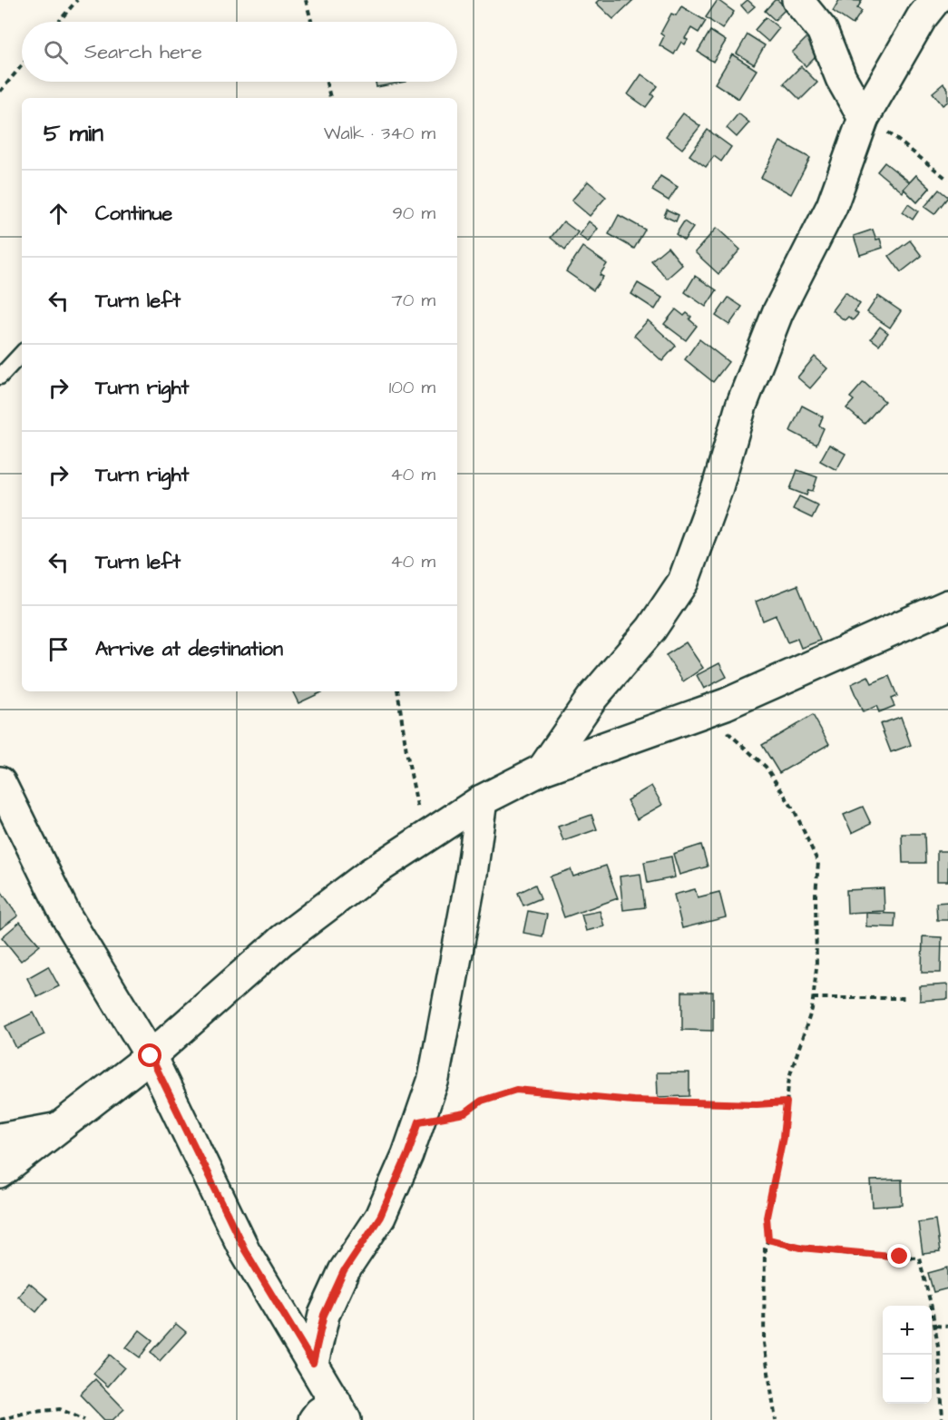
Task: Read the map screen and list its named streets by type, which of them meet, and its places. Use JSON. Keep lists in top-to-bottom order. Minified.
{"page":{"search":"Search here","heading":["5 min","Walk · 340 m"],"list":[["Continue","90 m"],["Turn left","70 m"],["Turn right","100 m"],["Turn right","40 m"],["Turn left","40 m"],"Arrive at destination"],"map_buttons":["+","−"]}}
